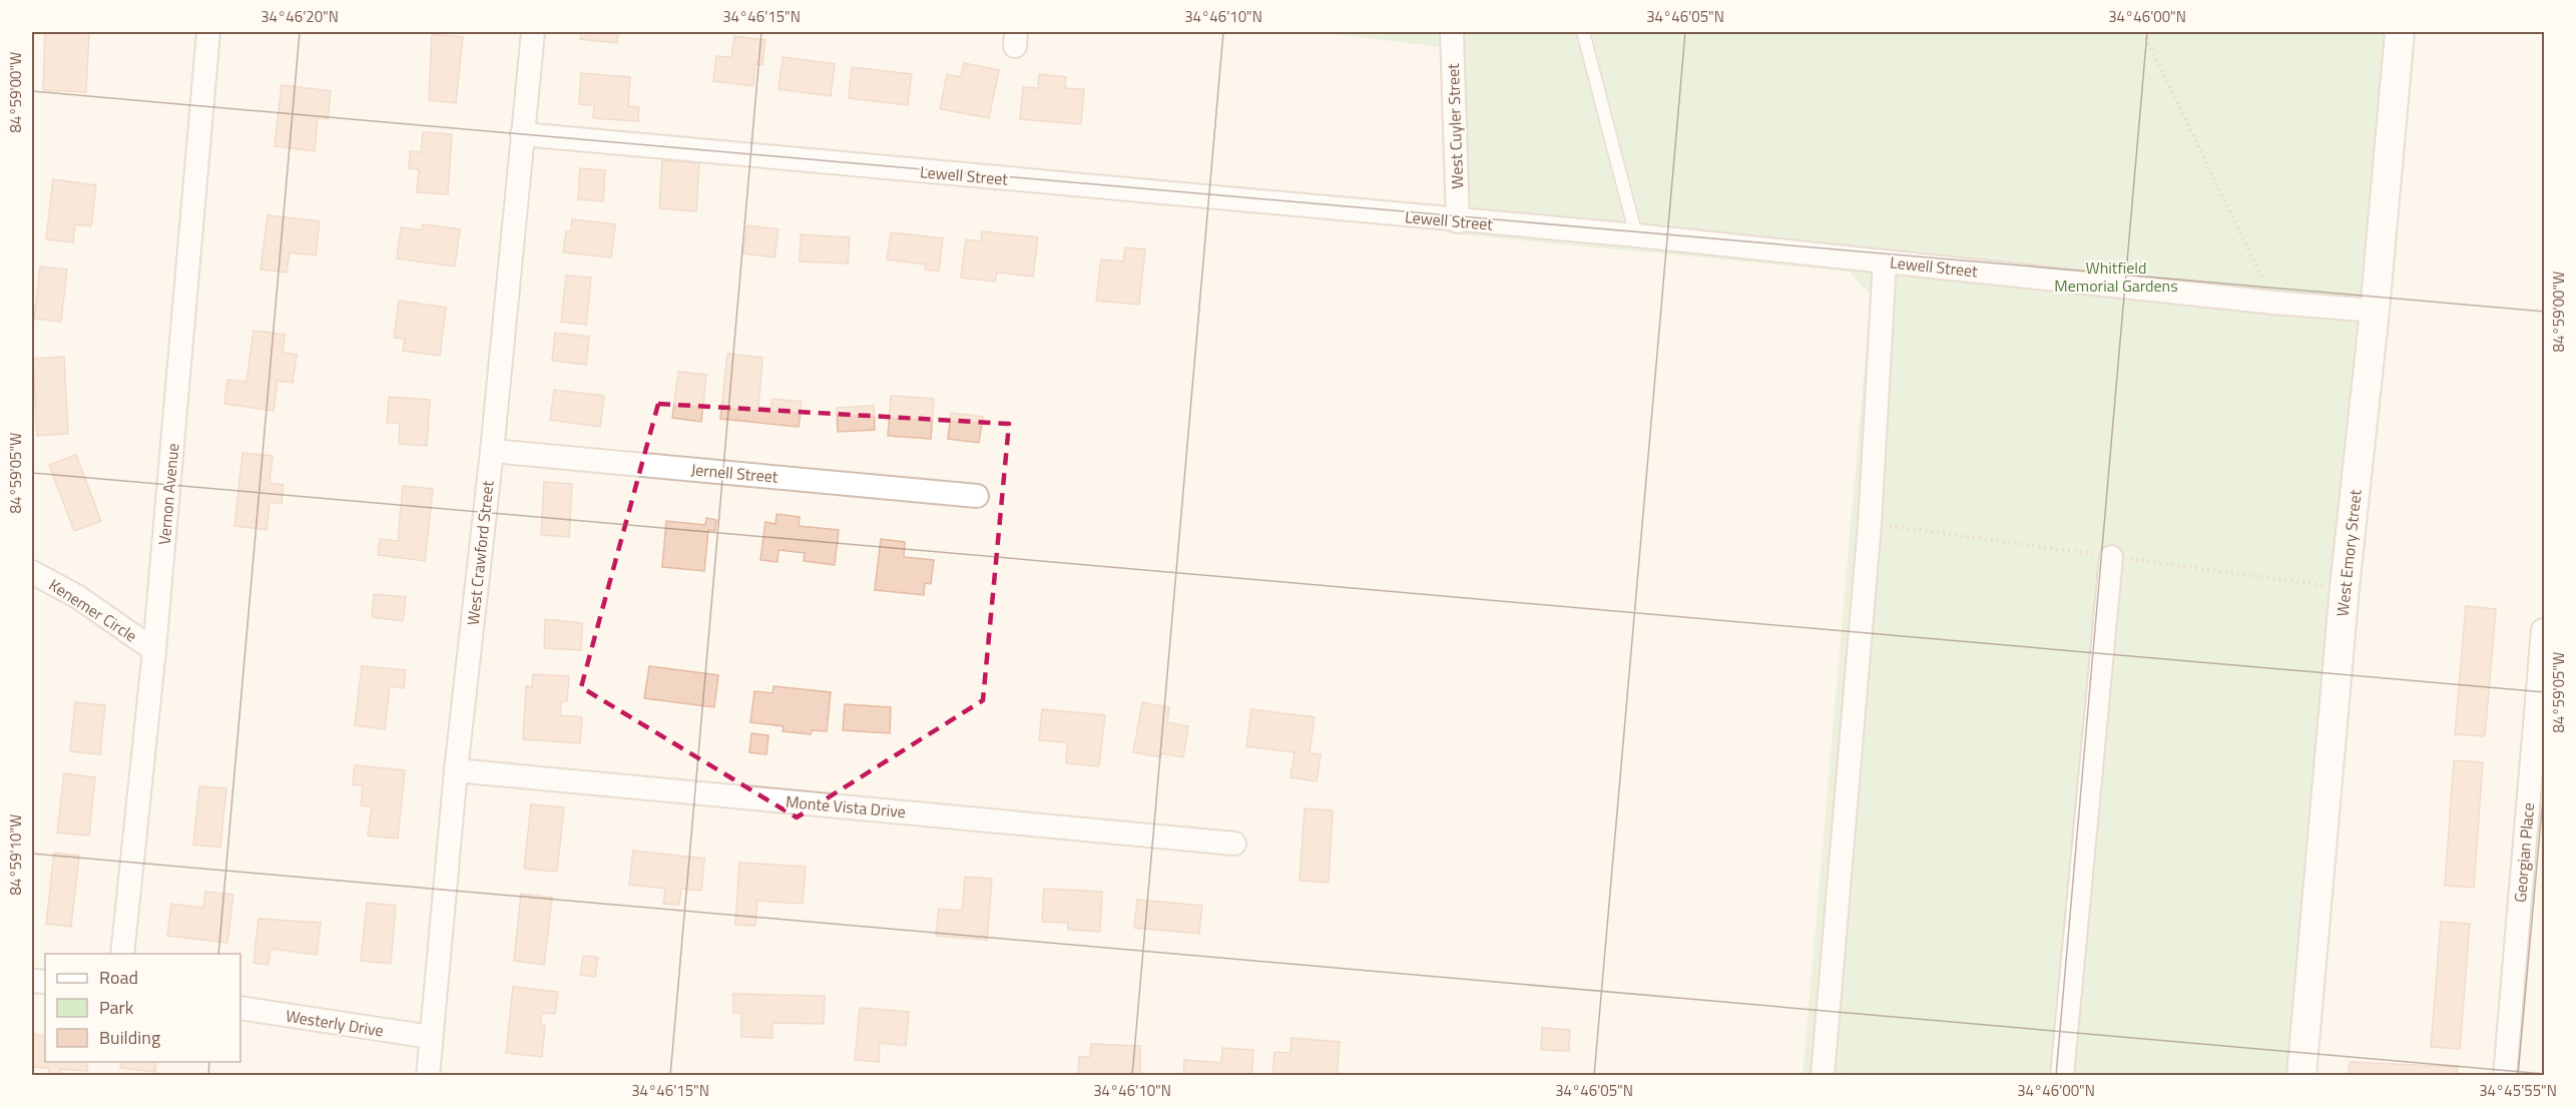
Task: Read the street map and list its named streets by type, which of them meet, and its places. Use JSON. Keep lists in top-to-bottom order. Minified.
{"streets":{"street":["West Cuyler Street","Lewell Street","Jernell Street","Vernon Avenue","West Crawford Street","West Emory Street","Kenemer Circle","Monte Vista Drive","Georgian Place","Westerly Drive"]},"crossings":[["West Cuyler Street","Lewell Street"],["Lewell Street","West Crawford Street"],["Lewell Street","West Emory Street"],["Jernell Street","West Crawford Street"],["Vernon Avenue","Kenemer Circle"],["West Crawford Street","Monte Vista Drive"],["West Crawford Street","Westerly Drive"]],"parks":["Whitfield Memorial Gardens"],"legend":["Road","Park","Building"],"coordinates":["34°46'20\"N","34°46'15\"N","34°46'10\"N","34°46'05\"N","34°46'00\"N","84°59'00\"W","84°59'05\"W","84°59'10\"W","34°45'55\"N"]}
